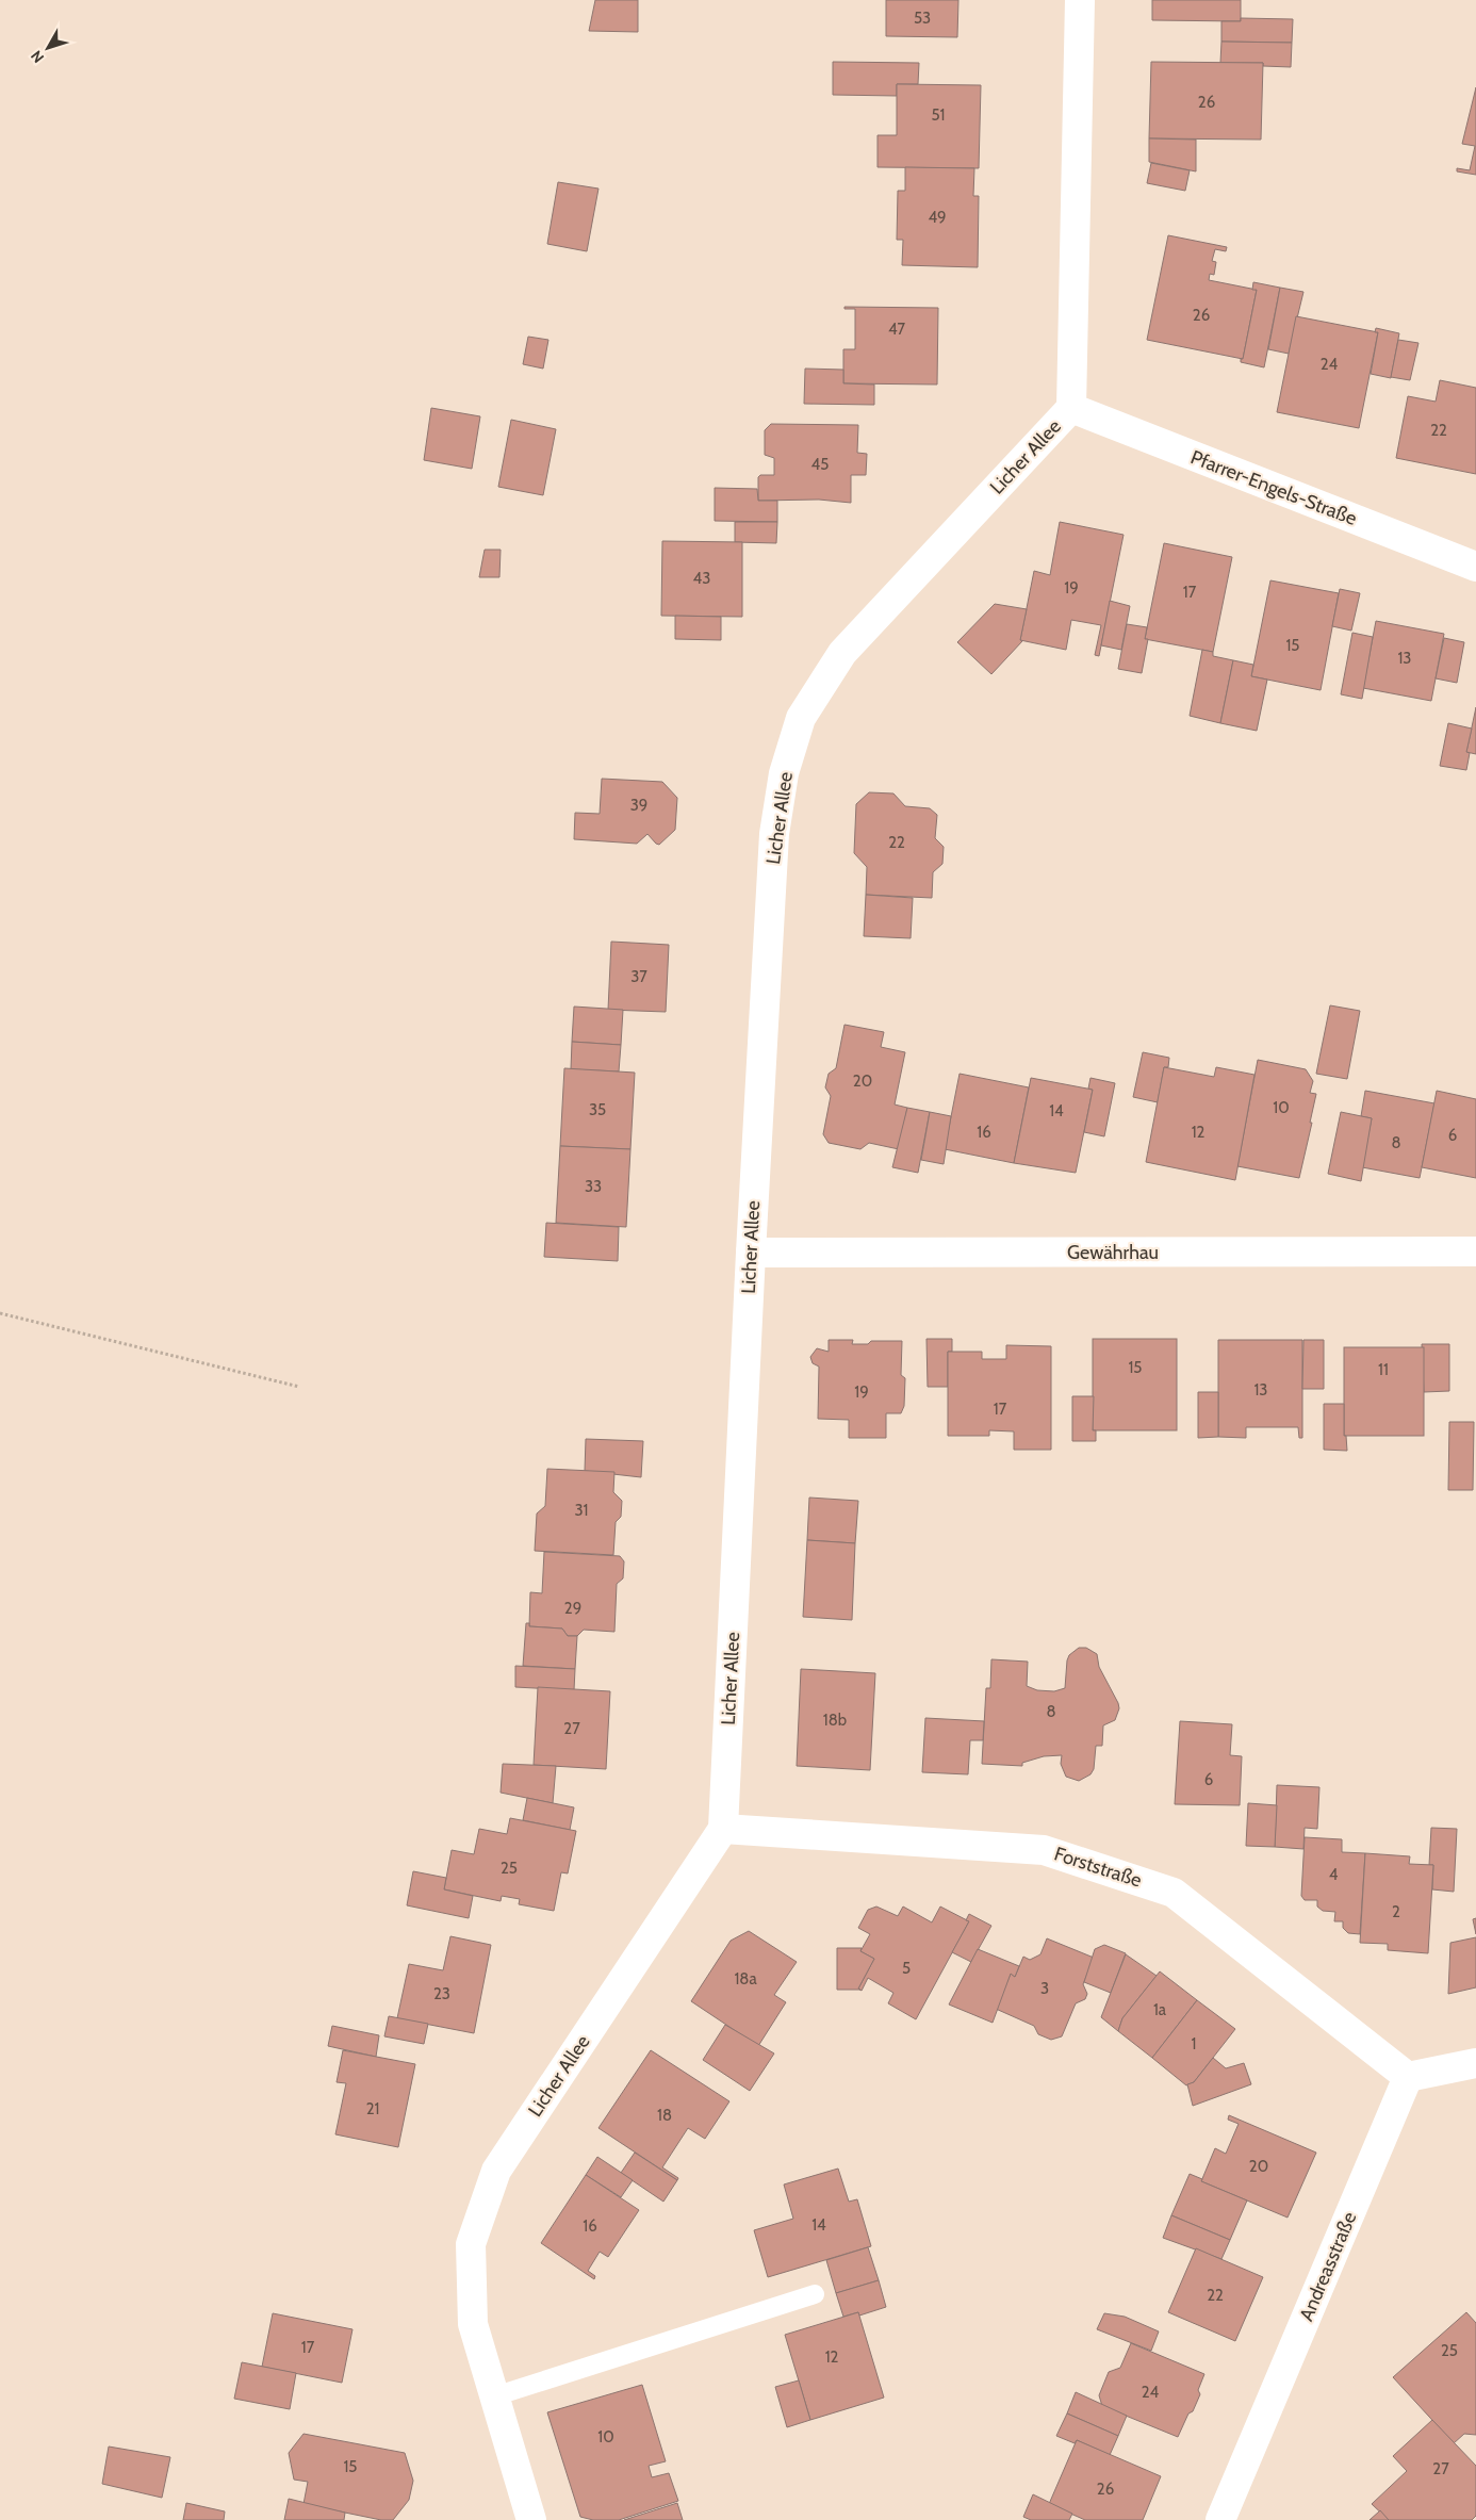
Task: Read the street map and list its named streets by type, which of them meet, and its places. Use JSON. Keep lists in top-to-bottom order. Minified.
{"streets":{"street":["Licher Allee","Pfarrer-Engels-Straße","Gewährhau","Forststraße","Andreasstraße"]},"crossings":[["Licher Allee","Pfarrer-Engels-Straße"],["Licher Allee","Gewährhau"],["Licher Allee","Forststraße"],["Forststraße","Andreasstraße"]],"house_numbers":["53","26","51","49","26","47","24","22","45","43","19","17","15","13","39","22","37","20","10","35","14","16","12","6","8","33","15","11","13","19","17","31","29","8","18b","27","6","25","4","2","5","18a","3","23","1a","1","21","18","20","14","16","22","17","25","12","24","10","15","27","26"],"north":"bottom left"}
